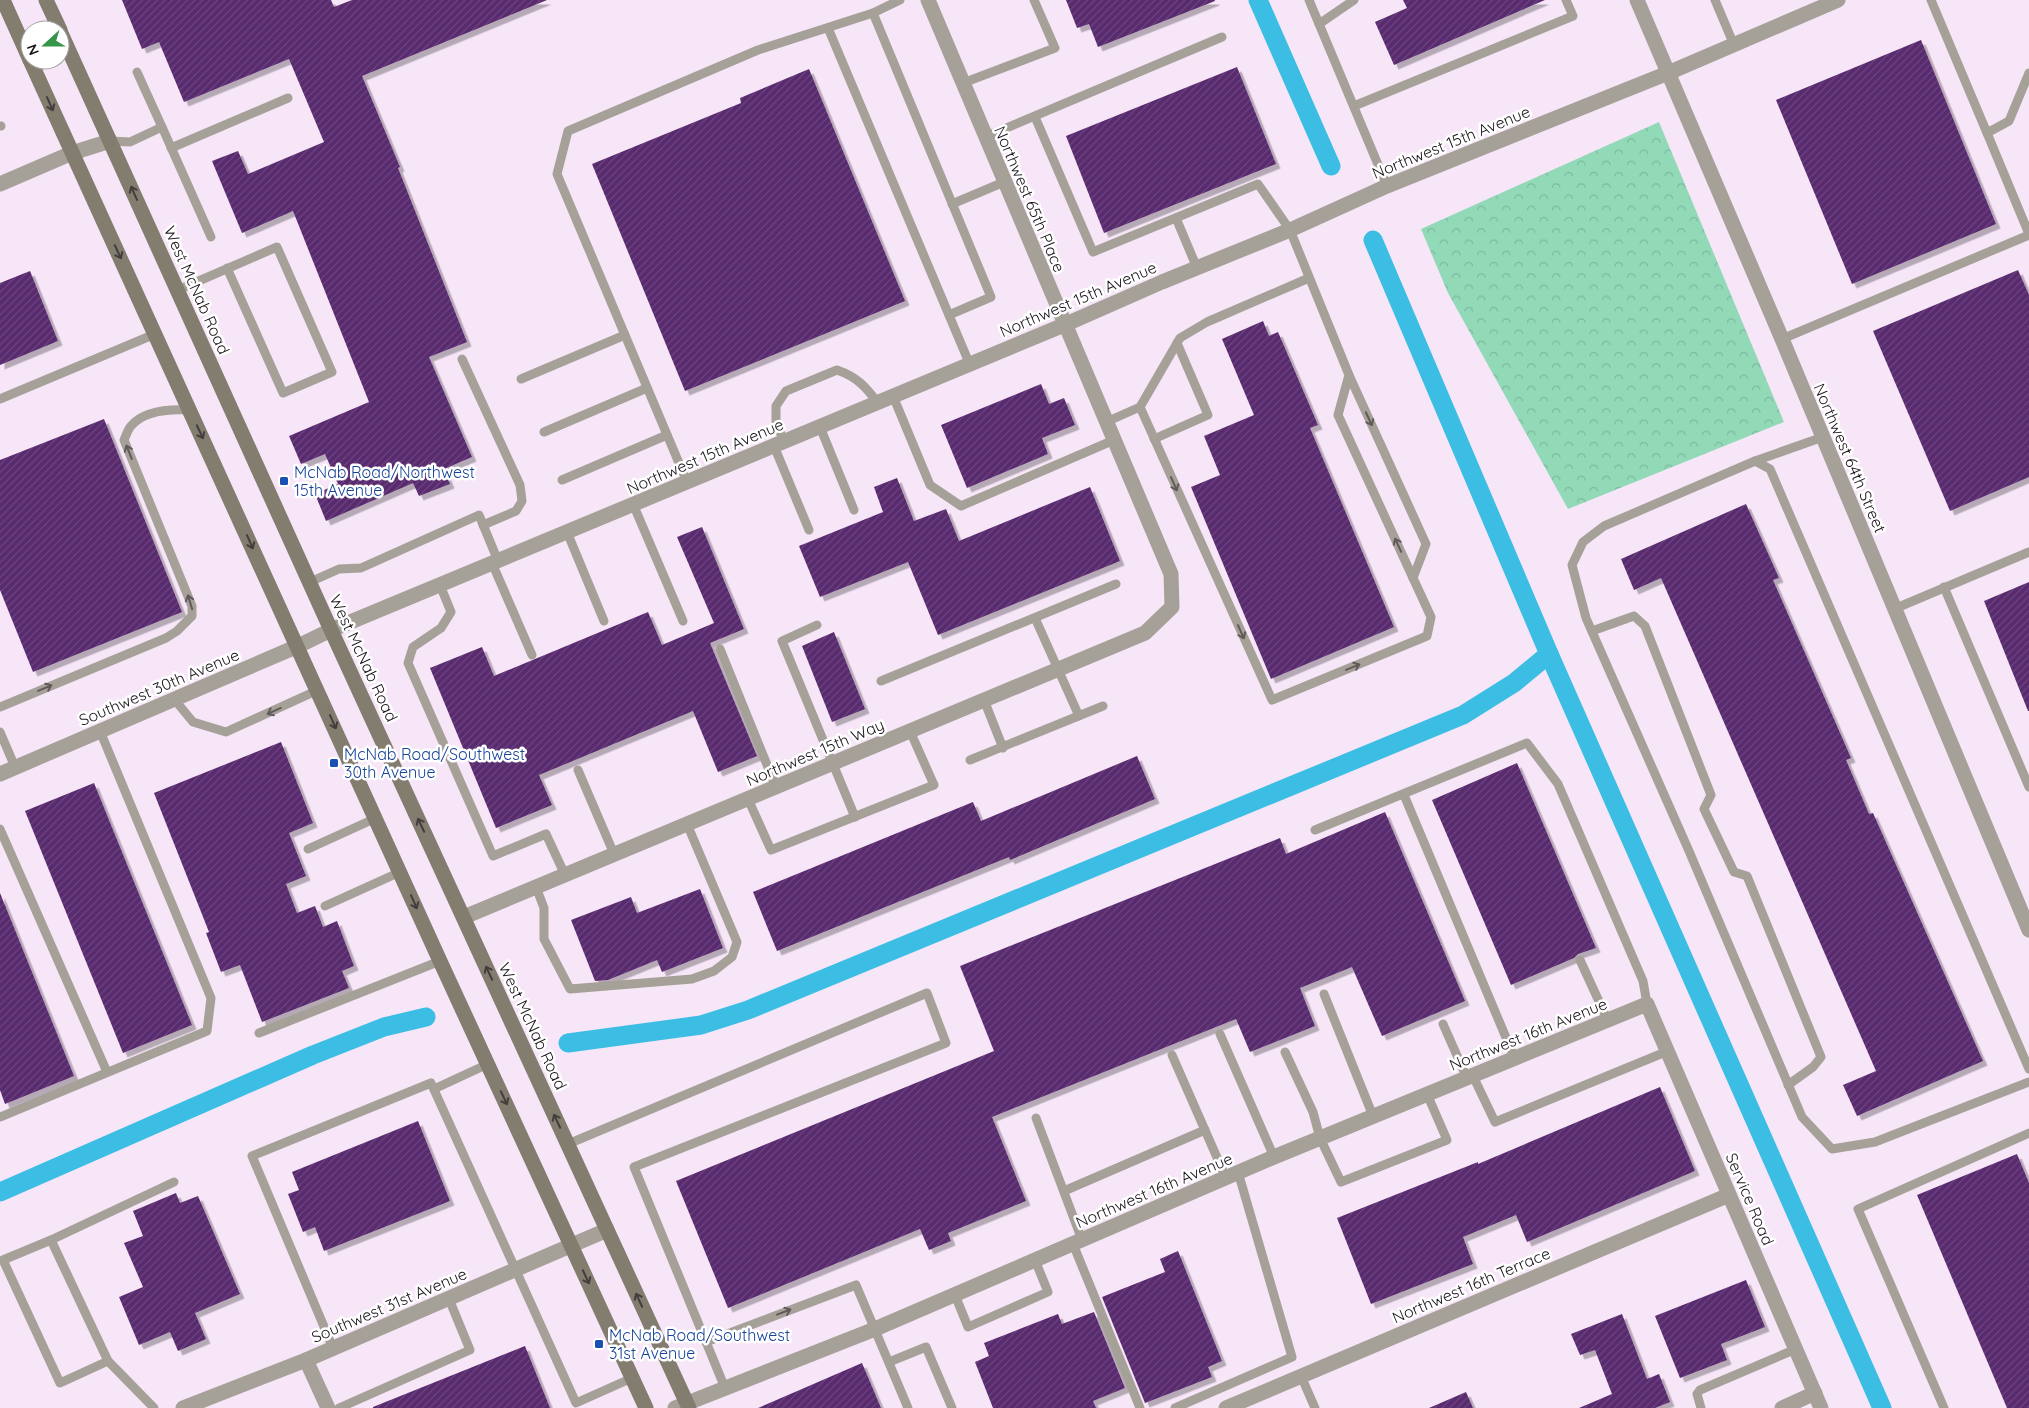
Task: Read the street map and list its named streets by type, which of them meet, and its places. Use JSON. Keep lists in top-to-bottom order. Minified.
{"streets":{"main road":["West McNab Road"],"street":["Northwest 15th Avenue","Northwest 65th Place","Northwest 64th Street","Southwest 30th Avenue","Northwest 15th Way","Northwest 16th Avenue","Service Road","Northwest 16th Terrace","Southwest 31st Avenue"]},"crossings":[["Northwest 15th Avenue","Northwest 65th Place"],["Northwest 15th Avenue","West McNab Road"],["Northwest 15th Avenue","Northwest 64th Street"],["Northwest 15th Avenue","Southwest 30th Avenue"],["Northwest 65th Place","Northwest 15th Way"],["West McNab Road","Southwest 30th Avenue"],["West McNab Road","Northwest 15th Way"],["West McNab Road","Northwest 16th Avenue"],["West McNab Road","Southwest 31st Avenue"],["Northwest 16th Avenue","Service Road"],["Service Road","Northwest 16th Terrace"]],"places":{"transit":["McNab Road/Northwest 15th Avenue","McNab Road/Southwest 30th Avenue","McNab Road/Southwest 31st Avenue"]},"north":"left"}
